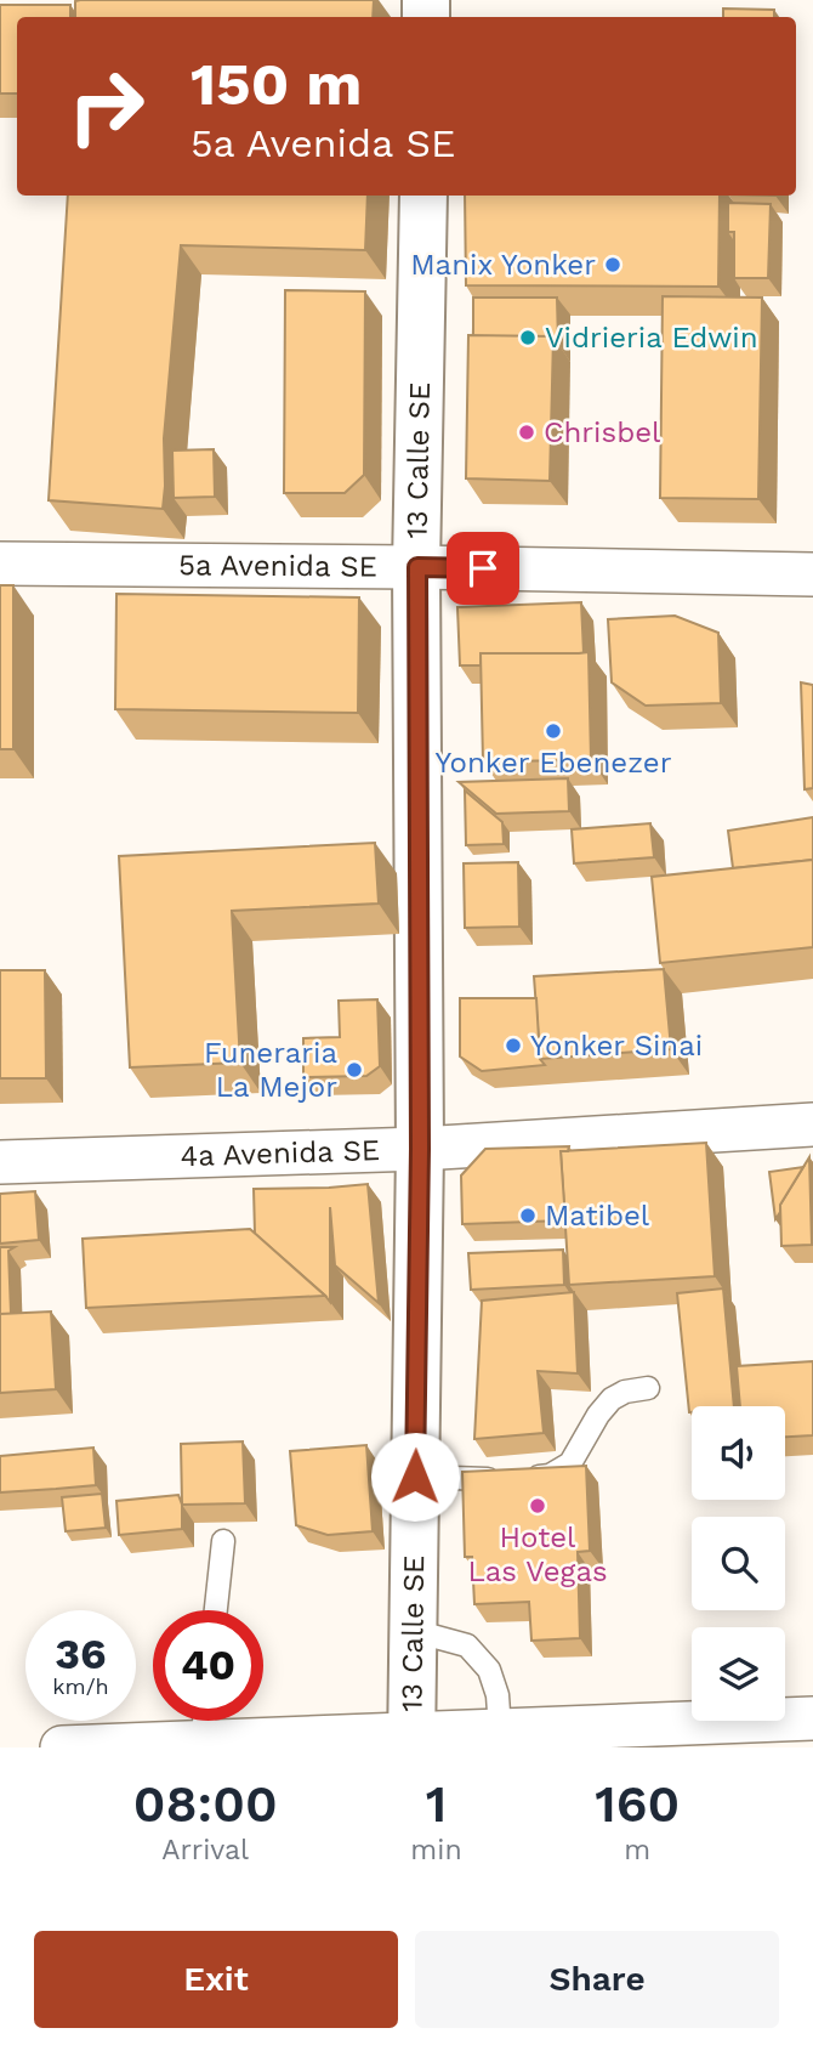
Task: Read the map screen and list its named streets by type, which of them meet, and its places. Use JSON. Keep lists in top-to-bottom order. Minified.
{"streets":{"street":["13 Calle SE","5a Avenida SE","4a Avenida SE"]},"crossings":[["13 Calle SE","5a Avenida SE"],["13 Calle SE","4a Avenida SE"]],"places":["Manix Yonker","Vidrieria Edwin","Chrisbel","Yonker Ebenezer","Yonker Sinai","Funeraria La Mejor","Matibel","Hotel Las Vegas"],"page":{"turn":["150 m","5a Avenida SE"],"speed":"36 km/h","limit":"40","eta":["08:00","Arrival","1","min","160","m"],"buttons":["Exit","Share"]}}
